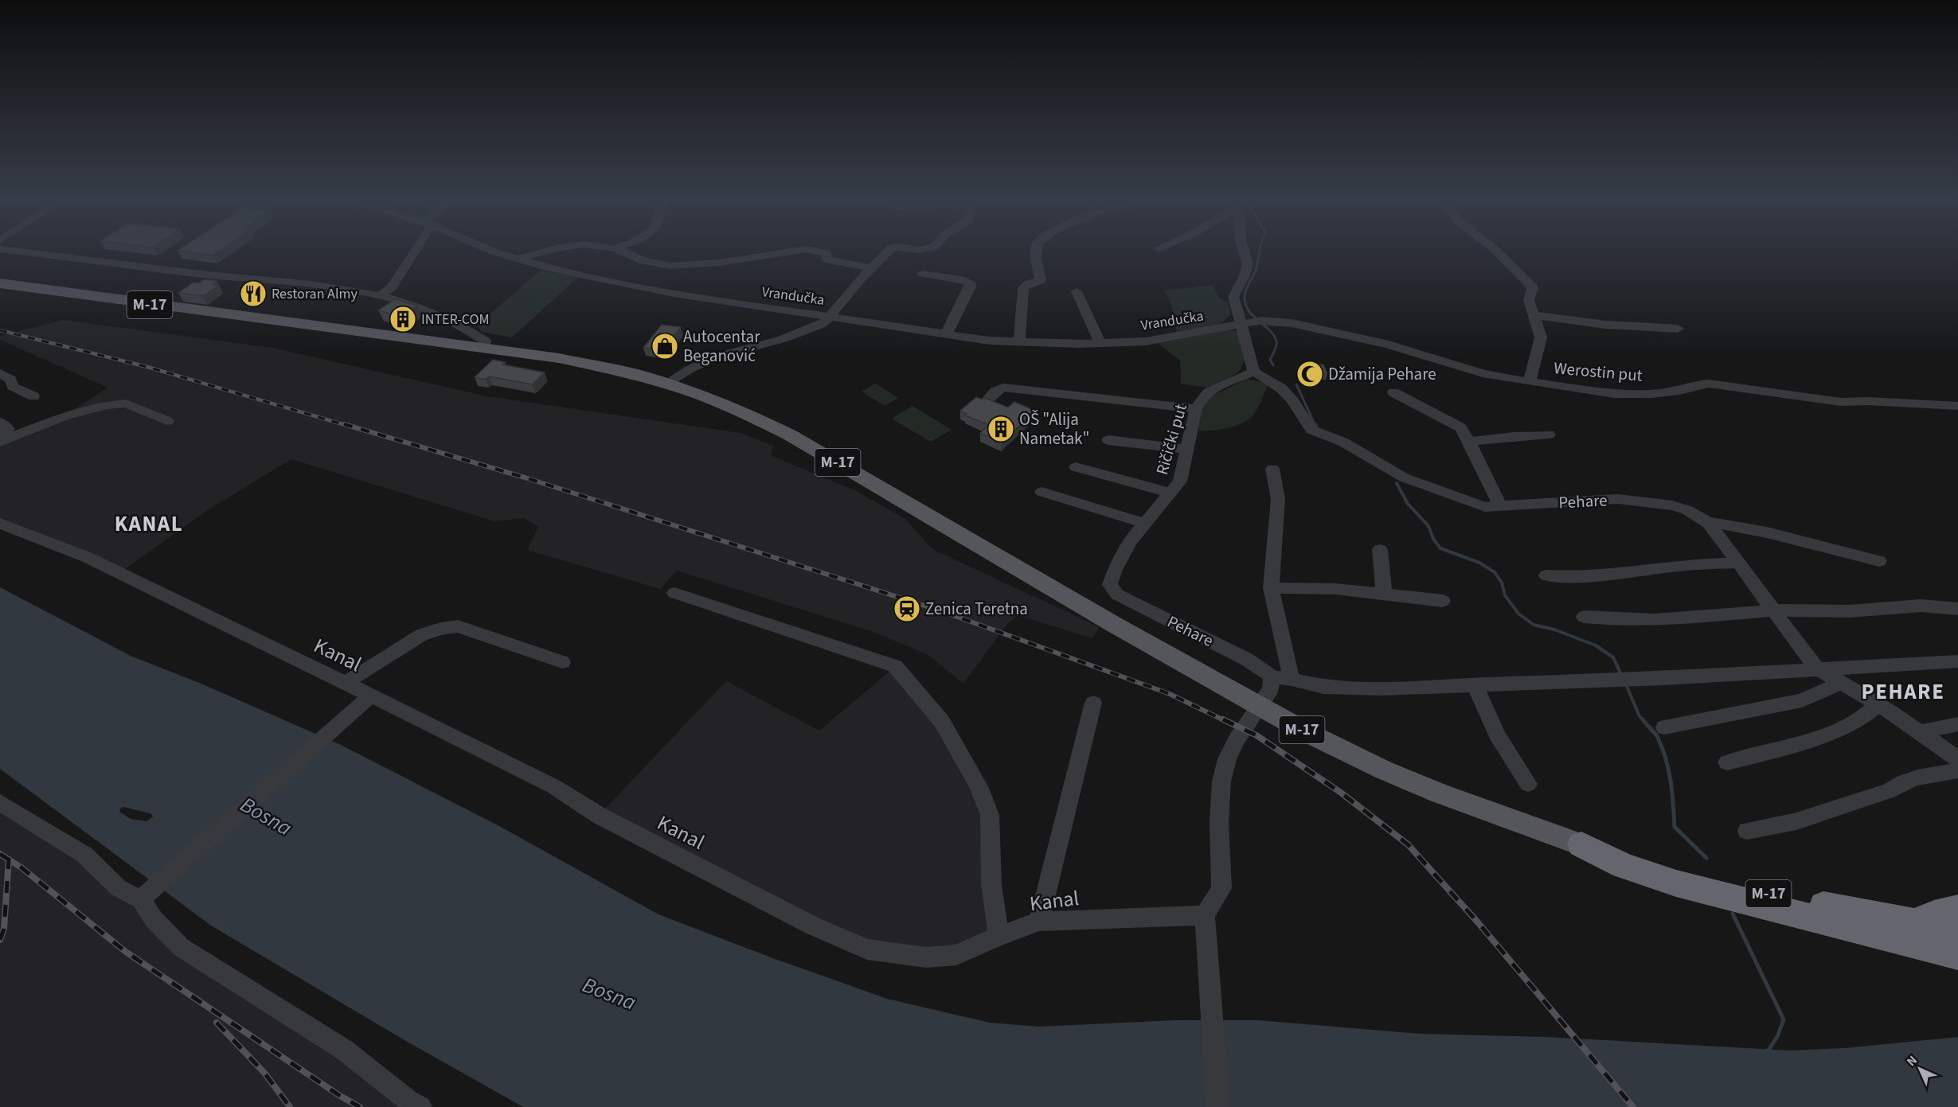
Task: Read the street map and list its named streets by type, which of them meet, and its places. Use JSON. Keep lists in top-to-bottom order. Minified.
{"streets":{"highway":["M-17"],"street":["Vrandučka","Werostin put","Ričički put","Pehare","Kanal"]},"crossings":[["Vrandučka","Werostin put"],["Ričički put","Pehare"]],"districts":["KANAL","PEHARE"],"water":["Bosna"],"places":{"restaurant":["Restoran Almy"],"building":["INTER-COM","OŠ \"Alija Nametak\""],"shop":["Autocentar Beganović"],"mosque":["Džamija Pehare"],"station":["Zenica Teretna"]},"north":"top left"}
